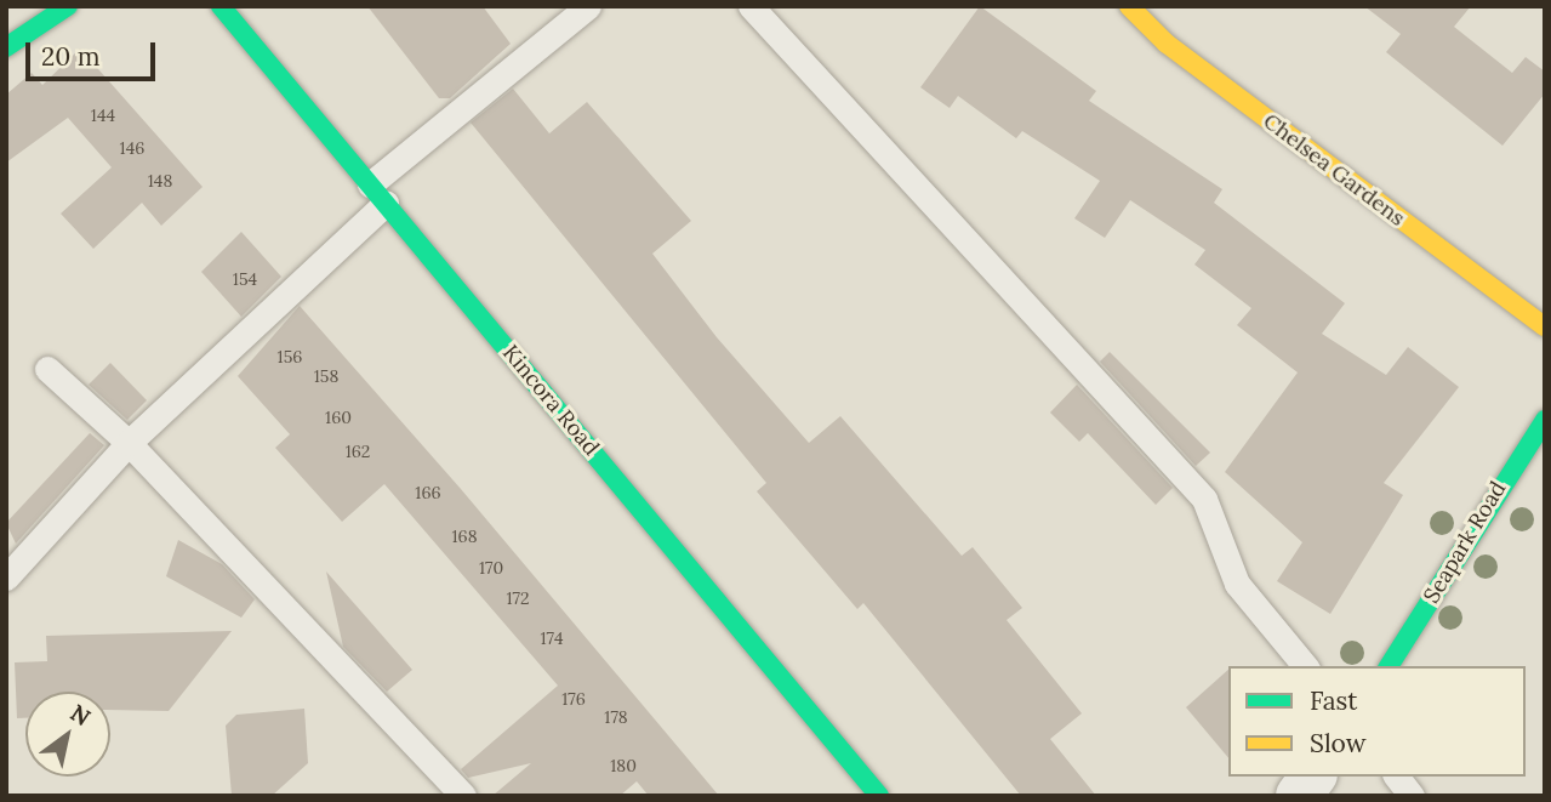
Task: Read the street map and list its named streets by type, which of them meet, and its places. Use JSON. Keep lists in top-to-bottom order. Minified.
{"streets":{"street":["Chelsea Gardens","Kincora Road","Seapark Road"]},"house_numbers":["144","146","148","154","156","158","160","162","166","168","170","172","174","176","178","180"],"legend":["Fast","Slow"],"scale_bar":"20 m","north":"top right"}
